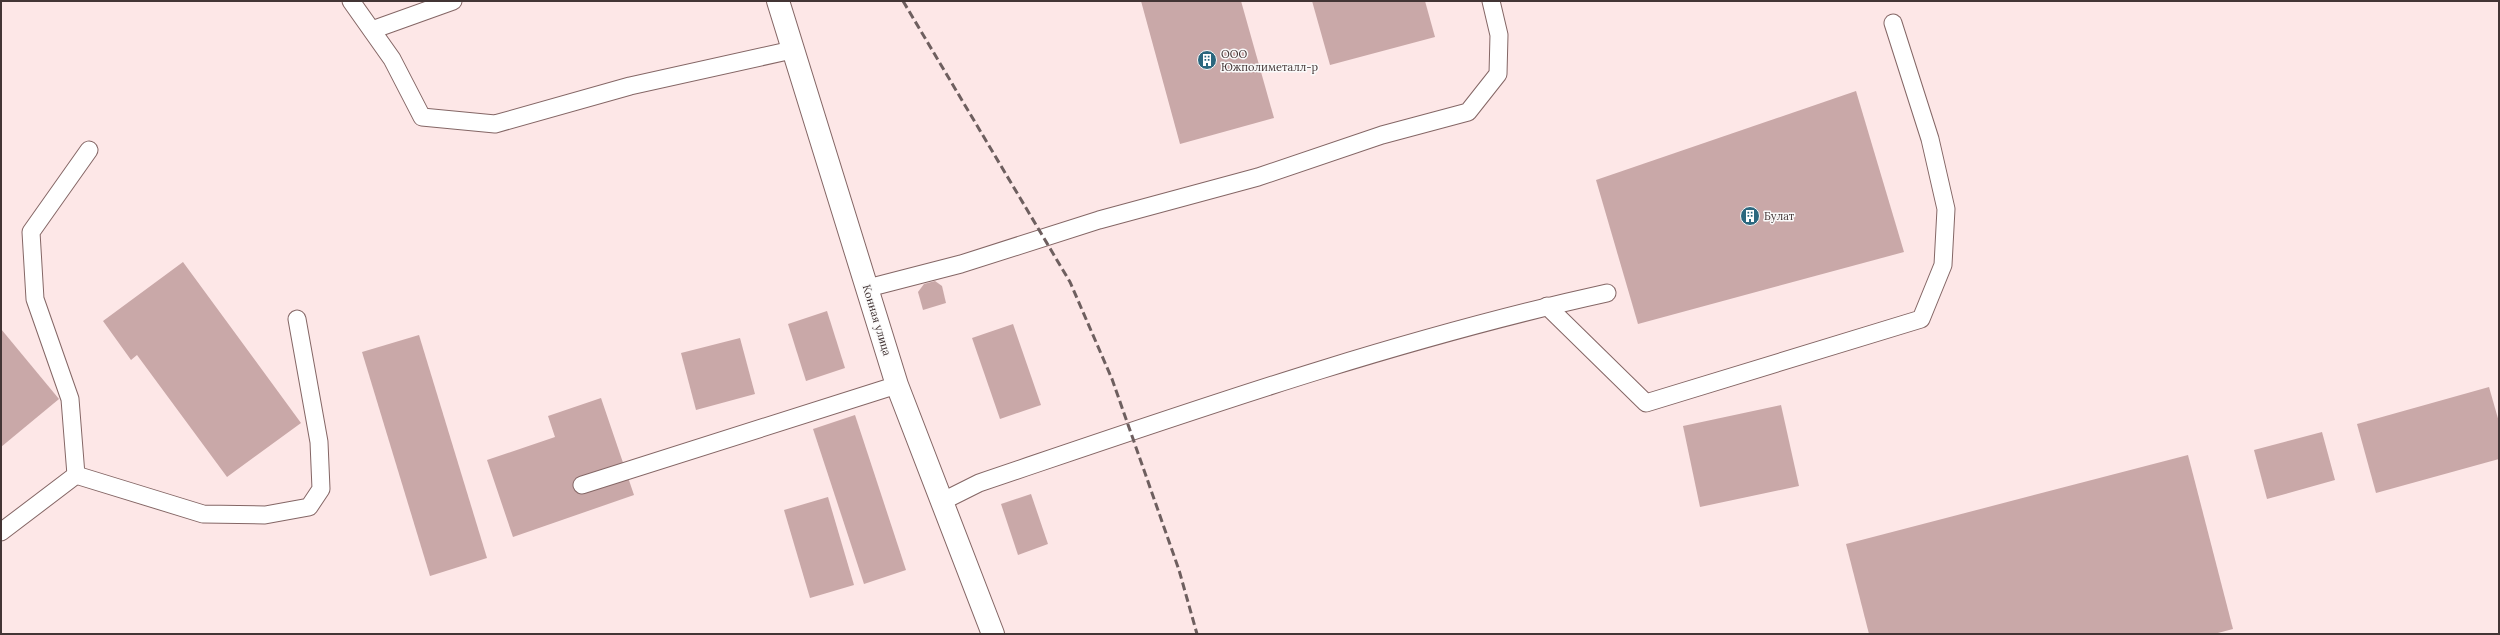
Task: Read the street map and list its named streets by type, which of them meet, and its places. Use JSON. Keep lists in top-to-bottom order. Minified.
{"streets":{"street":["Конная улица"]},"places":{"building":["ООО Южполиметалл-р","Булат"]}}
